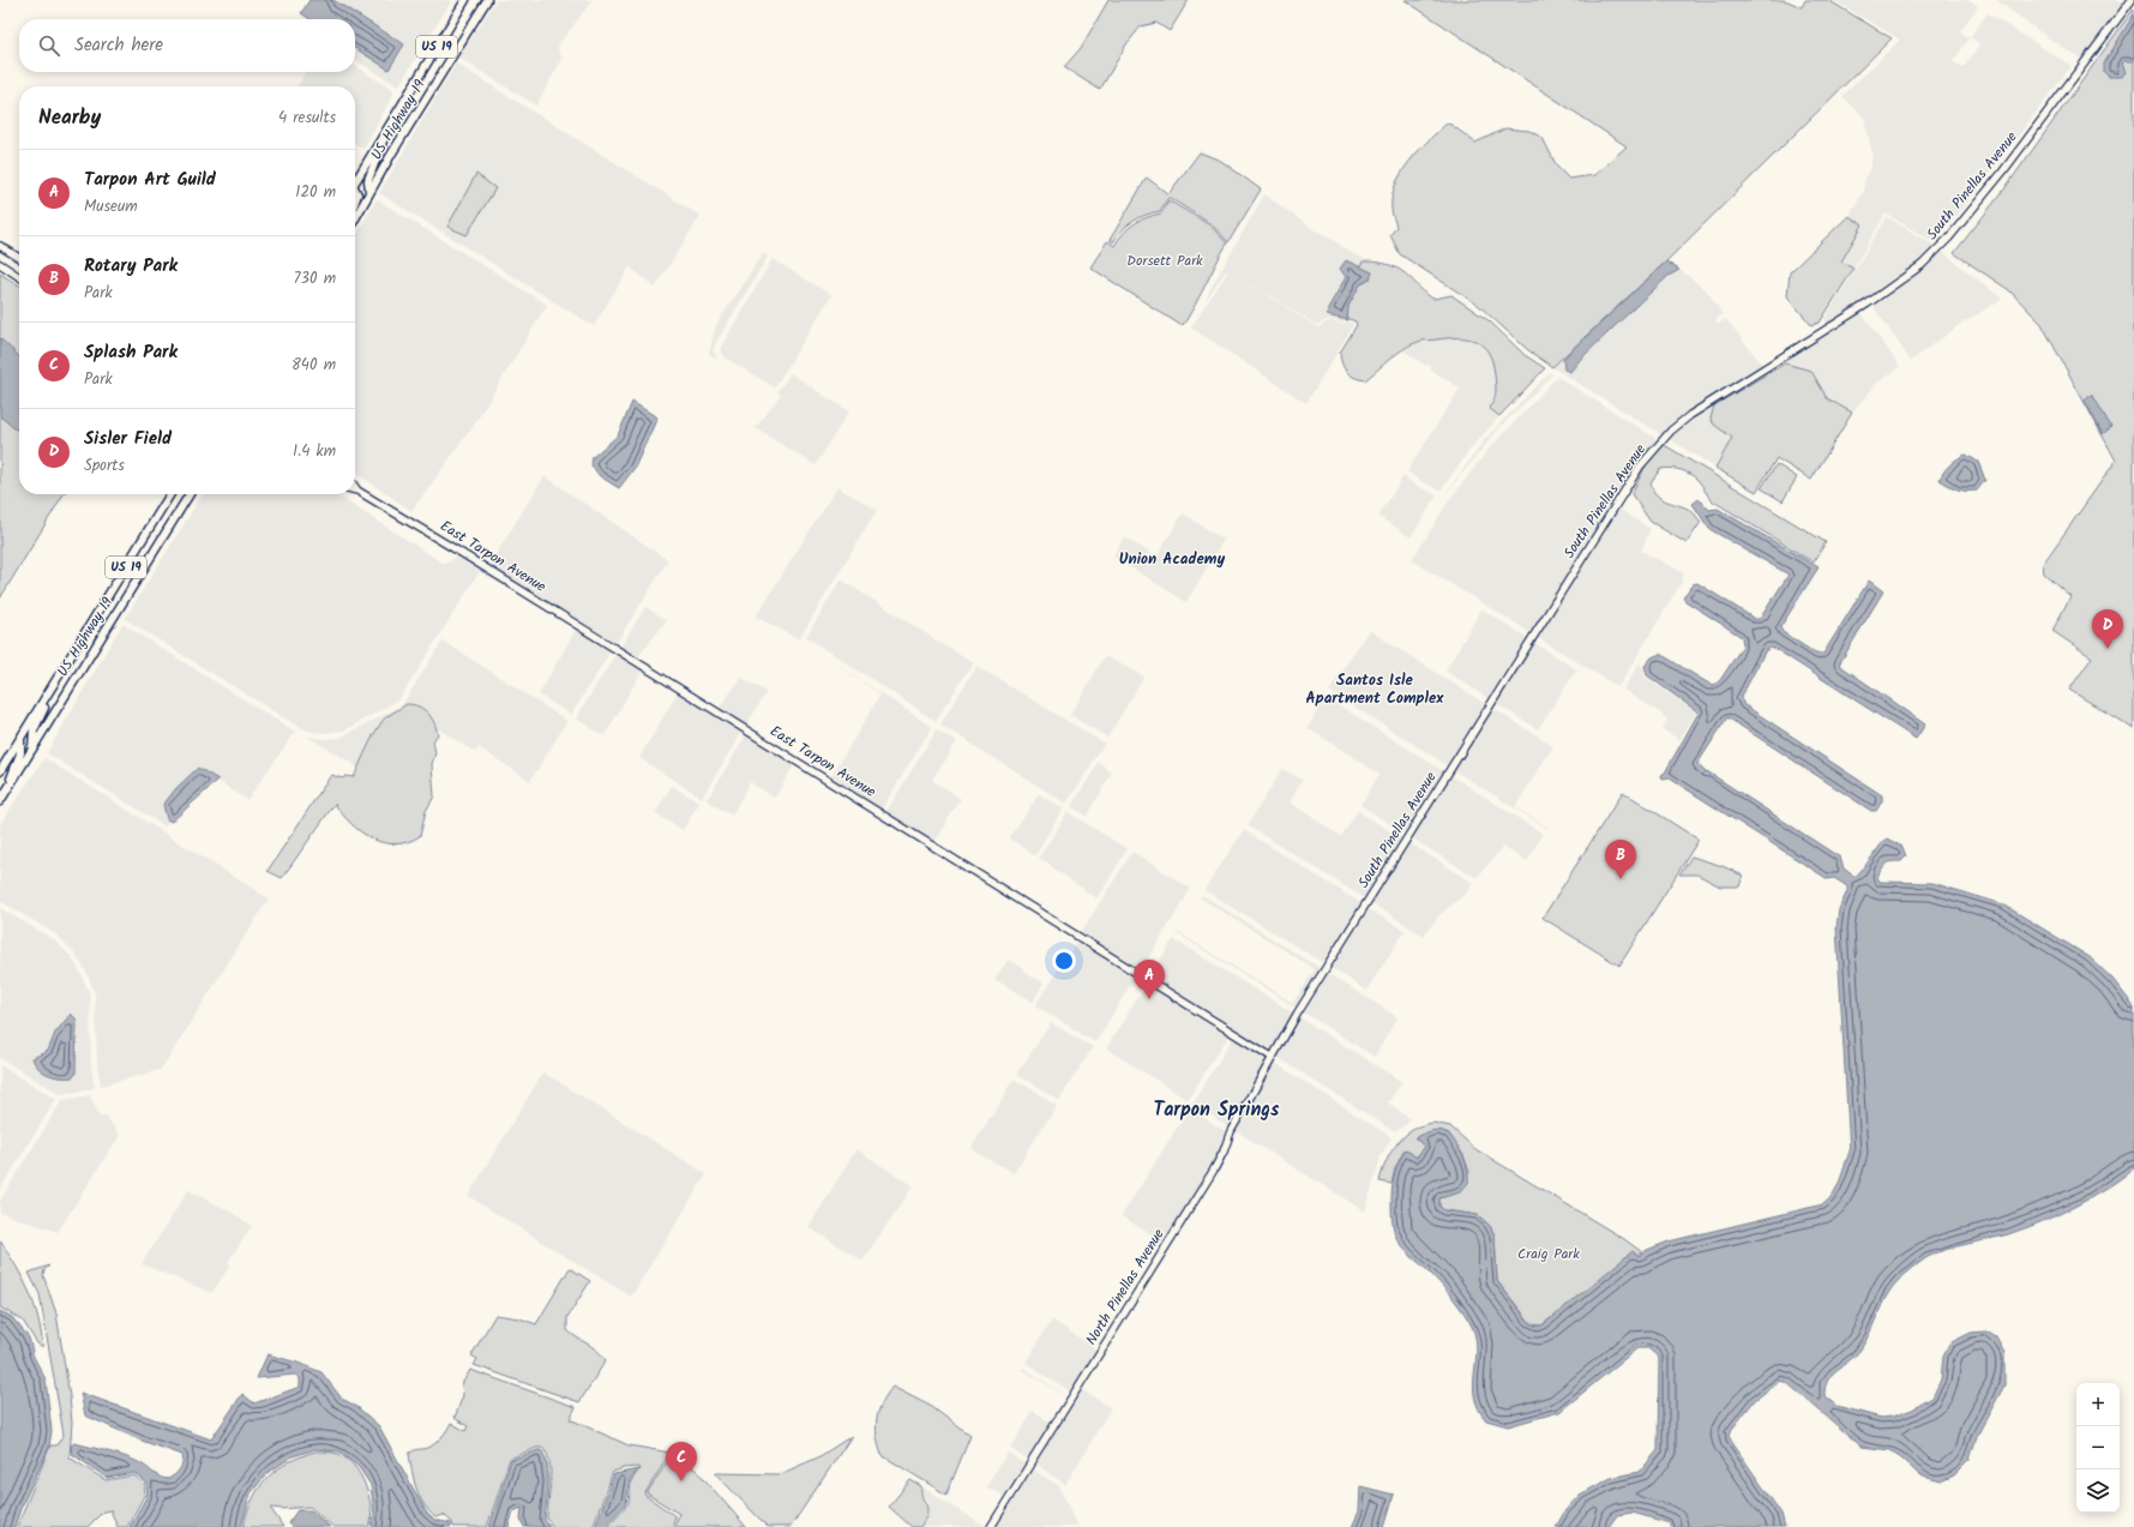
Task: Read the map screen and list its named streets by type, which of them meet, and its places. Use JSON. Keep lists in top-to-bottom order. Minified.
{"streets":{"highway":["US 19","US Highway 19"],"main road":["South Pinellas Avenue","East Tarpon Avenue","North Pinellas Avenue"]},"crossings":[["South Pinellas Avenue","East Tarpon Avenue"],["South Pinellas Avenue","North Pinellas Avenue"],["East Tarpon Avenue","North Pinellas Avenue"]],"districts":["Union Academy","Santos Isle Apartment Complex","Tarpon Springs"],"parks":["Dorsett Park","Craig Park"],"page":{"search":"Search here","heading":["Nearby","4 results"],"list":[{"mark":"A","name":"Tarpon Art Guild","note":"Museum","value":"120 m"},{"mark":"B","name":"Rotary Park","note":"Park","value":"730 m"},{"mark":"C","name":"Splash Park","note":"Park","value":"840 m"},{"mark":"D","name":"Sisler Field","note":"Sports","value":"1.4 km"}],"pins":["D","B","A","C"],"map_buttons":["+","−"]}}
